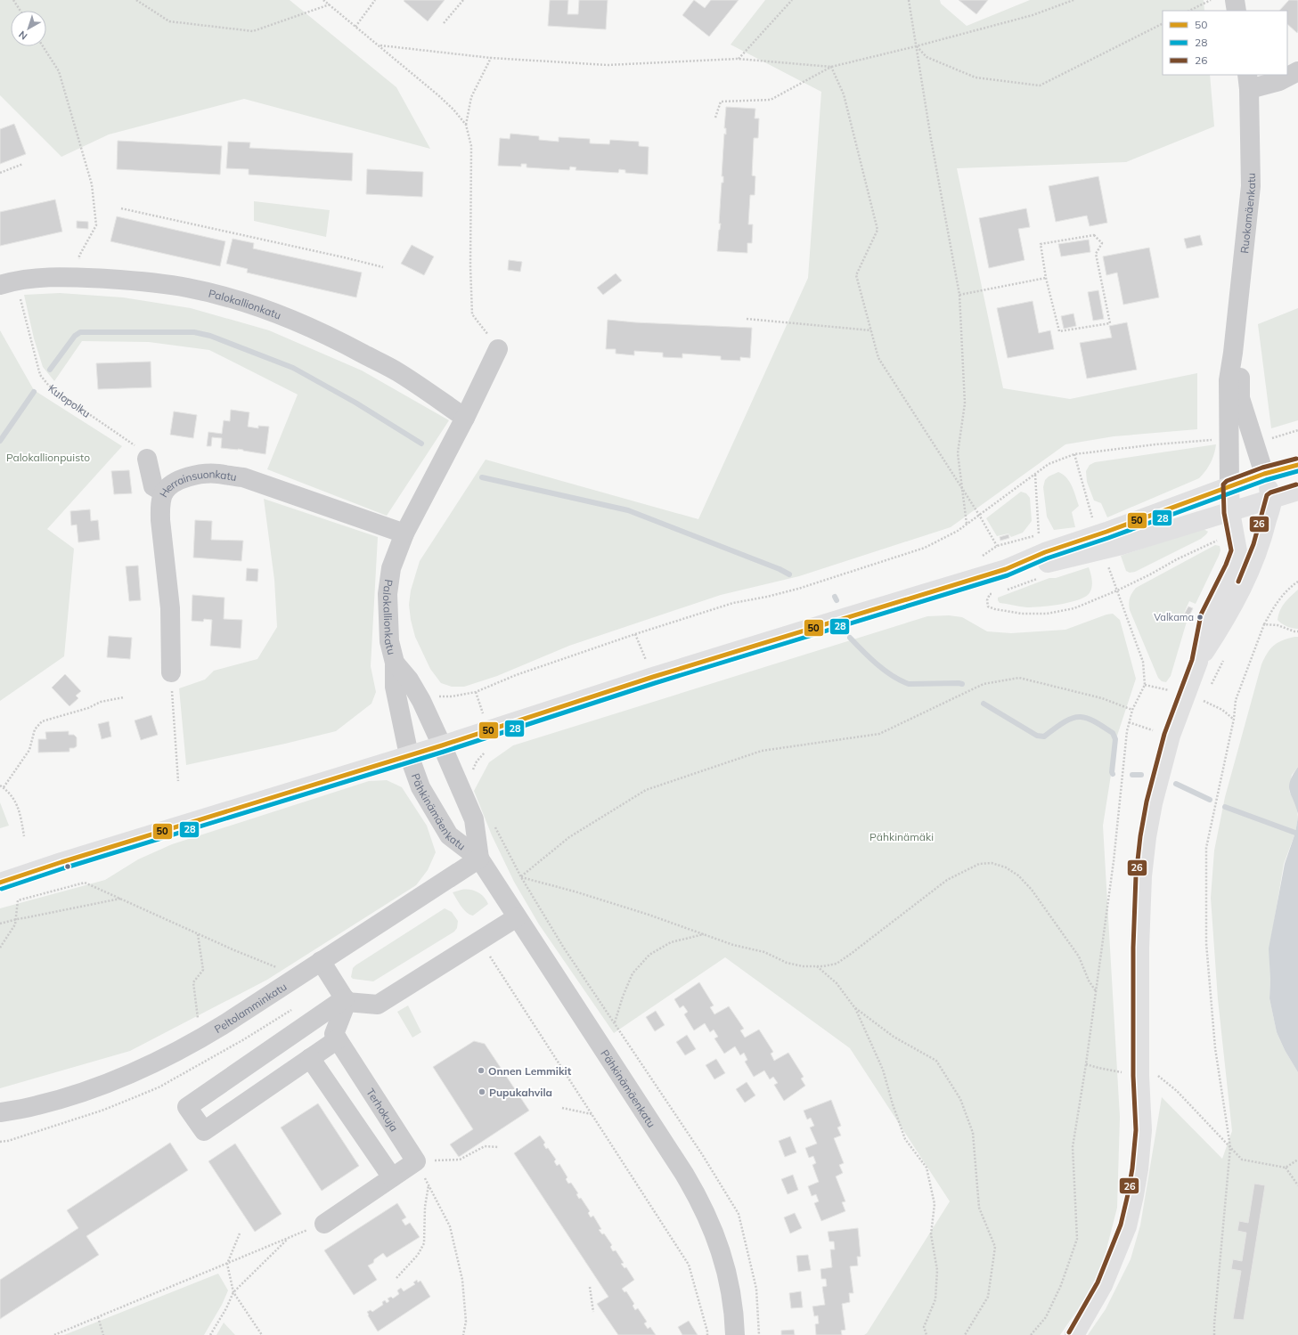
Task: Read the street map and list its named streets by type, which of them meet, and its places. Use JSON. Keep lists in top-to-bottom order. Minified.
{"streets":{"main road":["Ruokomäenkatu"],"street":["Palokallionkatu","Herrainsuonkatu","Pähkinämäenkatu","Peltolamminkatu","Terhokuja"],"path":["Kulopolku"]},"crossings":[["Palokallionkatu","Kulopolku"],["Palokallionkatu","Herrainsuonkatu"],["Palokallionkatu","Pähkinämäenkatu"],["Pähkinämäenkatu","Peltolamminkatu"]],"parks":["Palokallionpuisto","Pähkinämäki"],"places":["Valkama","Onnen Lemmikit","Pupukahvila"],"lines":["transit line 26","transit line 50","transit line 28"],"legend":["50","28","26"],"north":"bottom left"}
